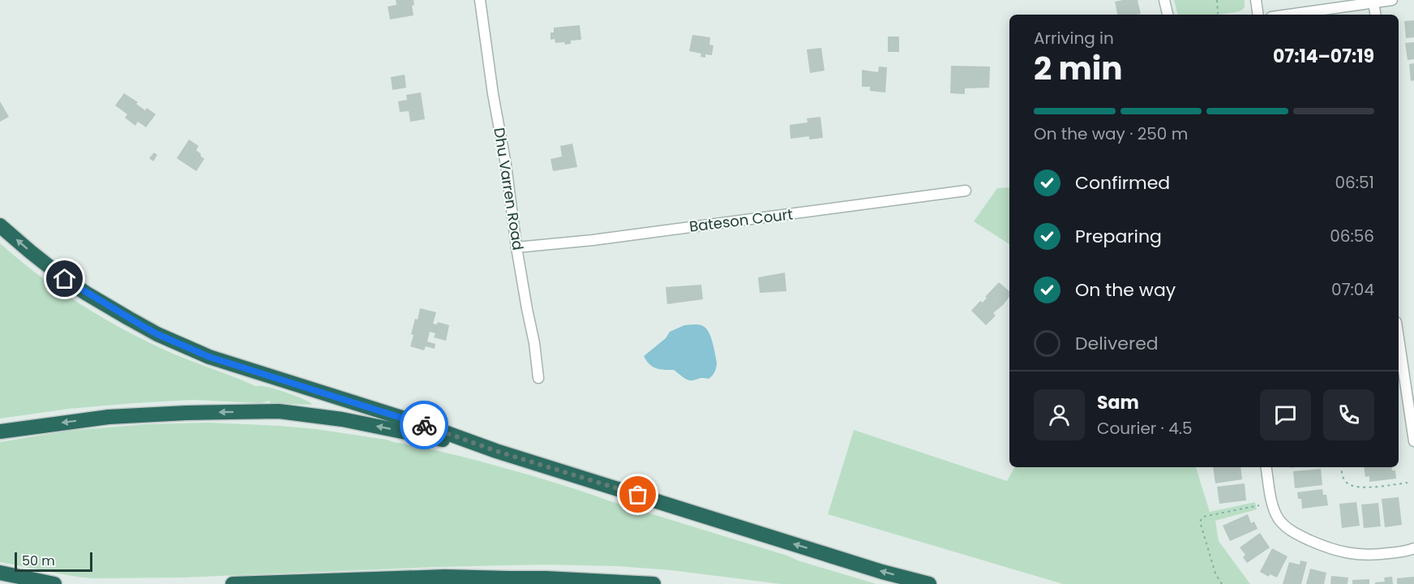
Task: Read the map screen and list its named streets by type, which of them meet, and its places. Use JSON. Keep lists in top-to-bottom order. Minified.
{"streets":{"street":["Dhu Varren Road","Bateson Court"]},"crossings":[["Dhu Varren Road","Bateson Court"]],"scale_bar":"50 m","page":{"heading":["2 min","Arriving in","07:14–07:19"],"panel":["Sam","Courier · 4.5"],"bar":"On the way · 250 m","list":[["Confirmed","06:51"],["Preparing","06:56"],["On the way","07:04"],"Delivered"],"scale":"50 m"}}
